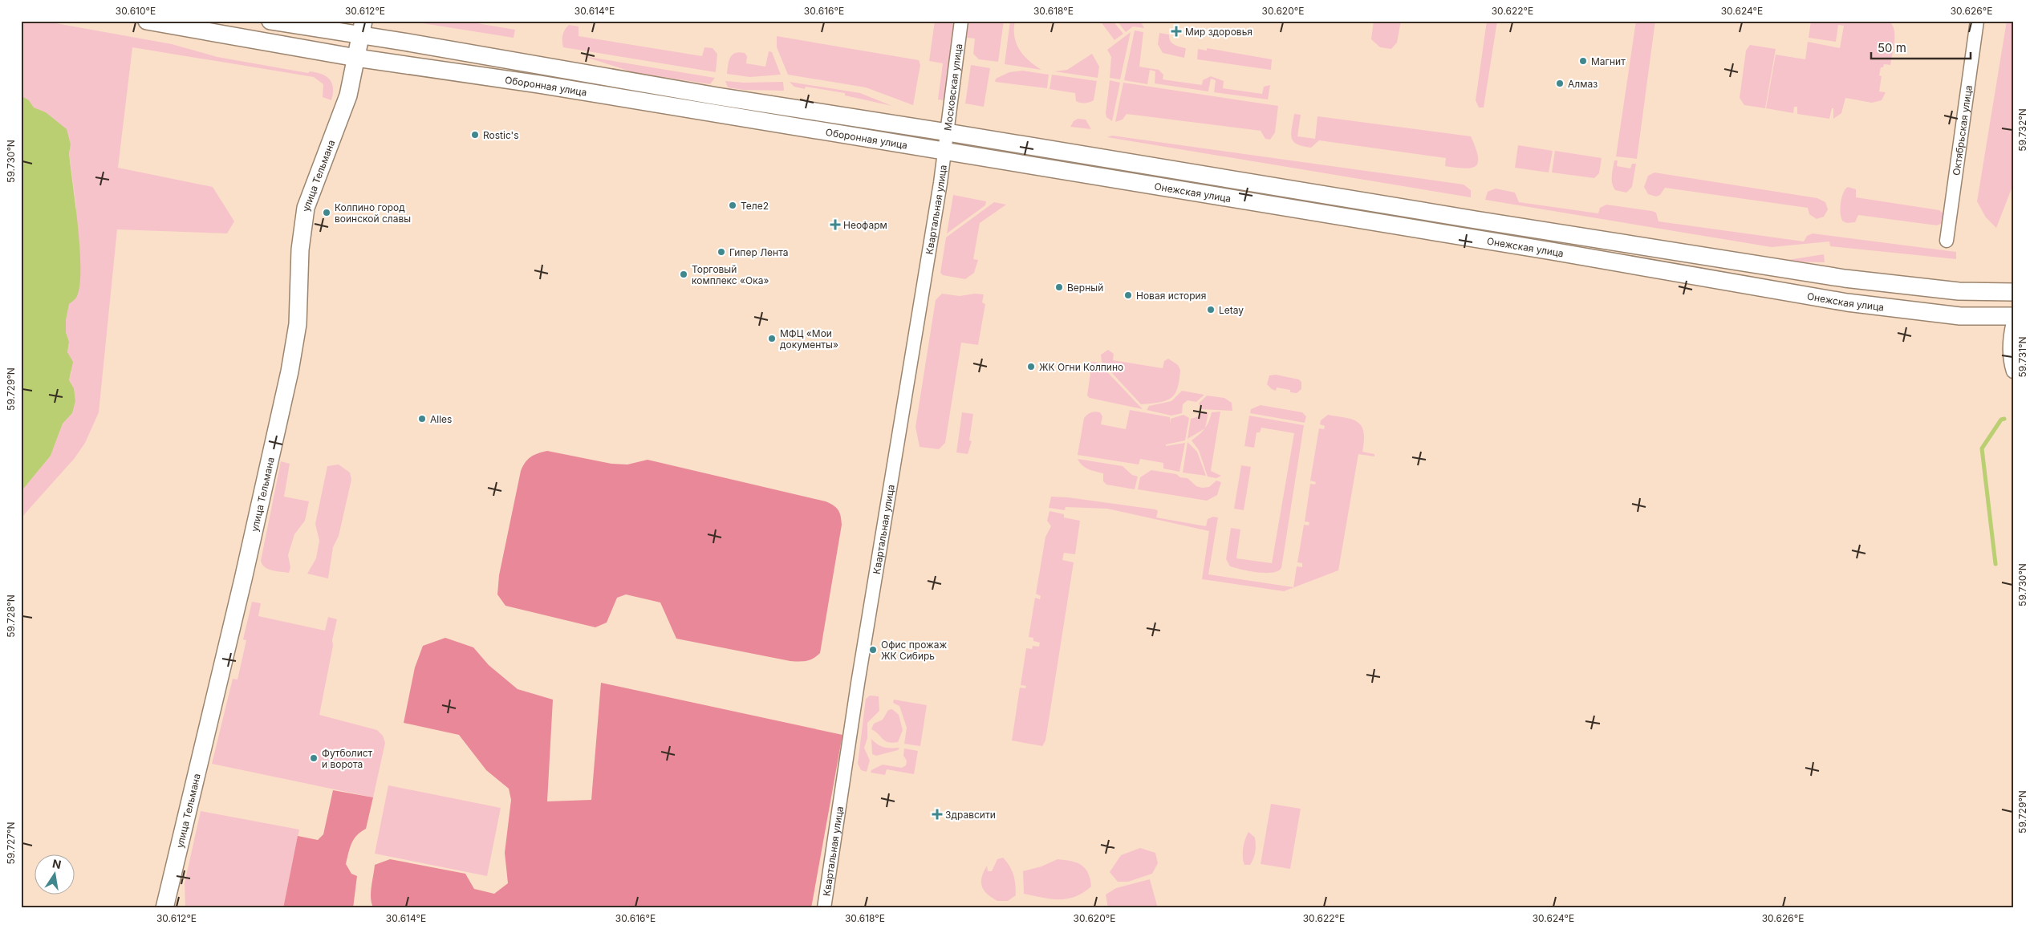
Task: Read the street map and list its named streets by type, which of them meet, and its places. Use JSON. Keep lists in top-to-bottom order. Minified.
{"streets":{"main road":["Оборонная улица","улица Тельмана","Онежская улица"],"street":["Московская улица","Октябрьская улица","Квартальная улица"]},"crossings":[["Оборонная улица","Московская улица"],["Оборонная улица","улица Тельмана"],["Оборонная улица","Онежская улица"],["Оборонная улица","Квартальная улица"],["Московская улица","Онежская улица"],["Московская улица","Квартальная улица"],["Онежская улица","Квартальная улица"]],"places":{"health":["Мир здоровья","Неофарм","Здравсити"],"other":["Магнит","Алмаз","Rostic's","Теле2","Колпино город воинской славы","Гипер Лента","Торговый комплекс «Ока»","Верный","Новая история","Letay","МФЦ «Мои документы»","ЖК Огни Колпино","Alles","Офис прожаж ЖК Сибирь","Футболист и ворота"]},"scale_bar":"50 m","north":"top","coordinates":["30.610°E","30.612°E","30.614°E","30.616°E","30.618°E","30.620°E","30.622°E","30.624°E","30.626°E","59.732°N","59.730°N","59.731°N","59.729°N","59.728°N","59.727°N"]}
